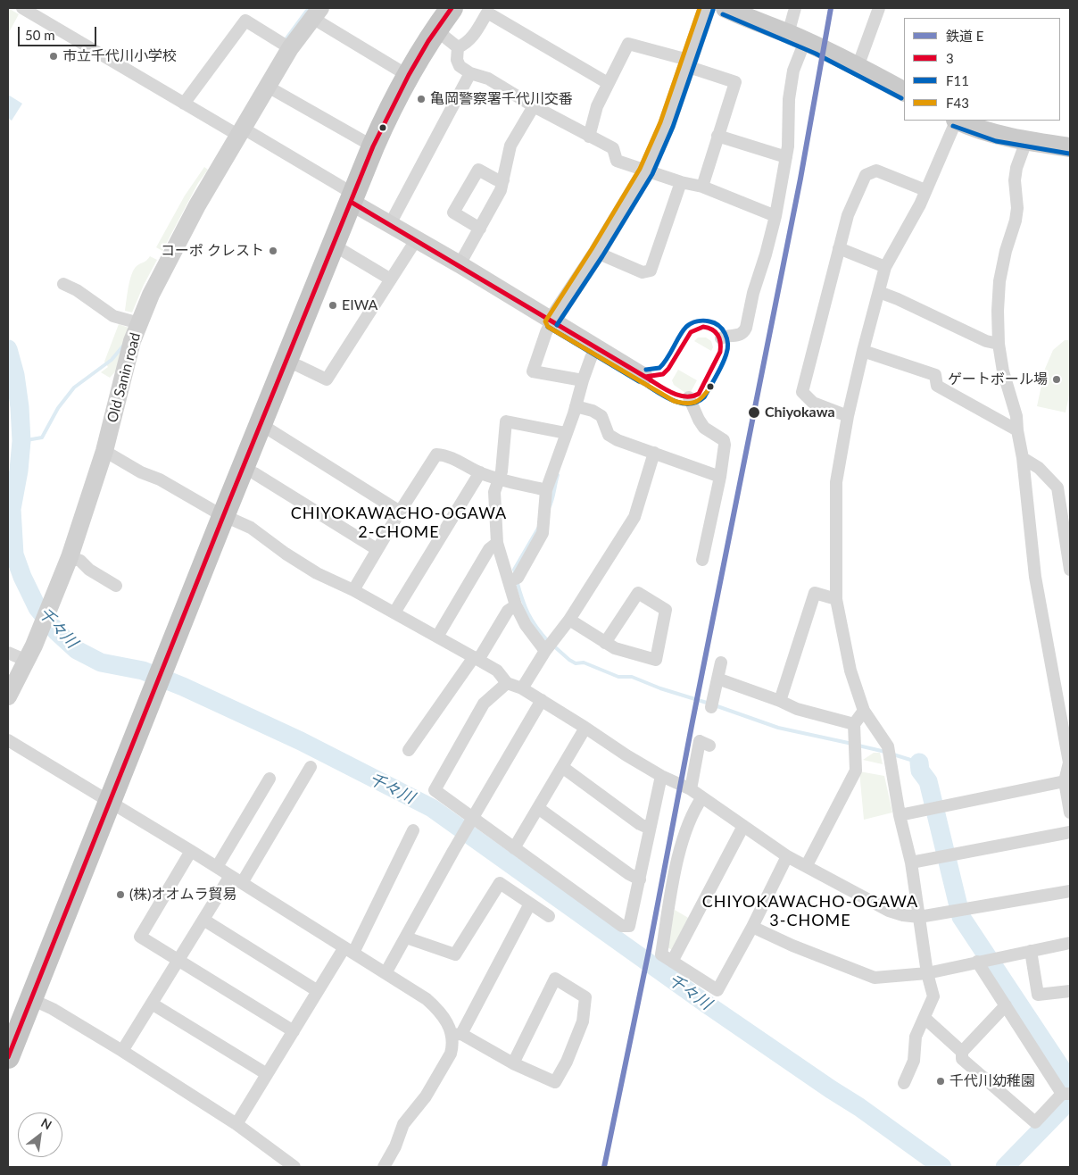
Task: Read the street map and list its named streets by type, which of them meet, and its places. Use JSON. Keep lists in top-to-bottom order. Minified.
{"streets":{"street":["Old Sanin road"]},"districts":["CHIYOKAWACHO-OGAWA 2-CHOME","CHIYOKAWACHO-OGAWA 3-CHOME"],"water":["千々川"],"places":["市立千代川小学校","亀岡警察署千代川交番","コーポ クレスト","EIWA","ゲートボール場","Chiyokawa","(株)オオムラ貿易","千代川幼稚園"],"lines":["rail line E","transit line 3","transit line F43","transit line F11"],"legend":["鉄道 E","3","F11","F43"],"scale_bar":"50 m","north":"top right"}
